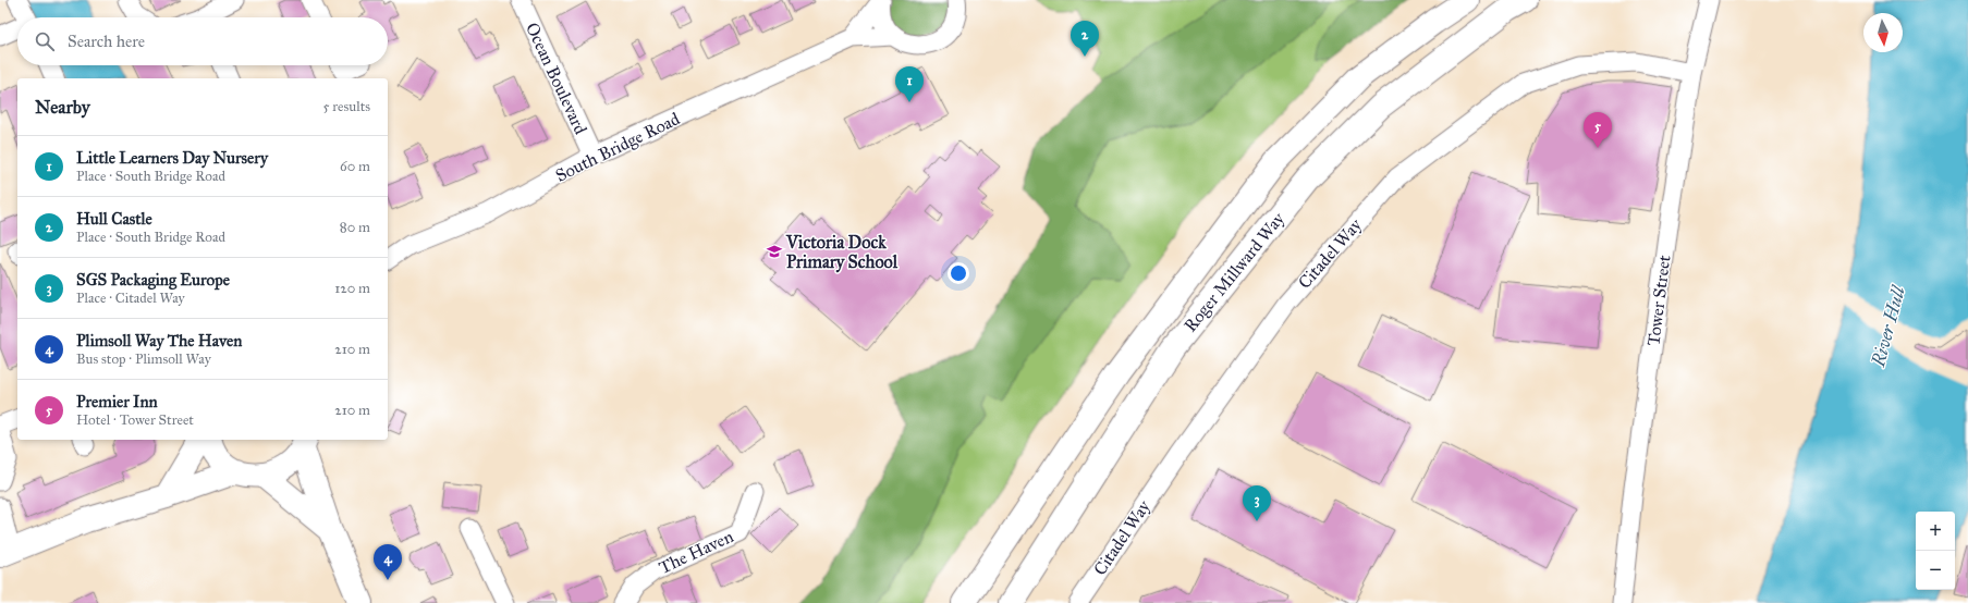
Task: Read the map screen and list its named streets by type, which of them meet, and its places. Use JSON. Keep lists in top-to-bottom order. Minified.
{"streets":{"main road":["Roger Millward Way"],"street":["Ocean Boulevard","South Bridge Road","Citadel Way","Tower Street","The Haven"]},"crossings":[["Ocean Boulevard","South Bridge Road"],["Citadel Way","Tower Street"]],"water":["River Hull"],"places":{"school or university":["Victoria Dock Primary School"]},"north":"bottom","page":{"search":"Search here","pins":["2","1","5","3","4"],"heading":["Nearby","5 results"],"list":[{"mark":"1","name":"Little Learners Day Nursery","note":"Place · South Bridge Road","value":"60 m"},{"mark":"2","name":"Hull Castle","note":"Place · South Bridge Road","value":"80 m"},{"mark":"3","name":"SGS Packaging Europe","note":"Place · Citadel Way","value":"120 m"},{"mark":"4","name":"Plimsoll Way The Haven","note":"Bus stop · Plimsoll Way","value":"210 m"},{"mark":"5","name":"Premier Inn","note":"Hotel · Tower Street","value":"210 m"}],"map_buttons":["+","−"]}}
